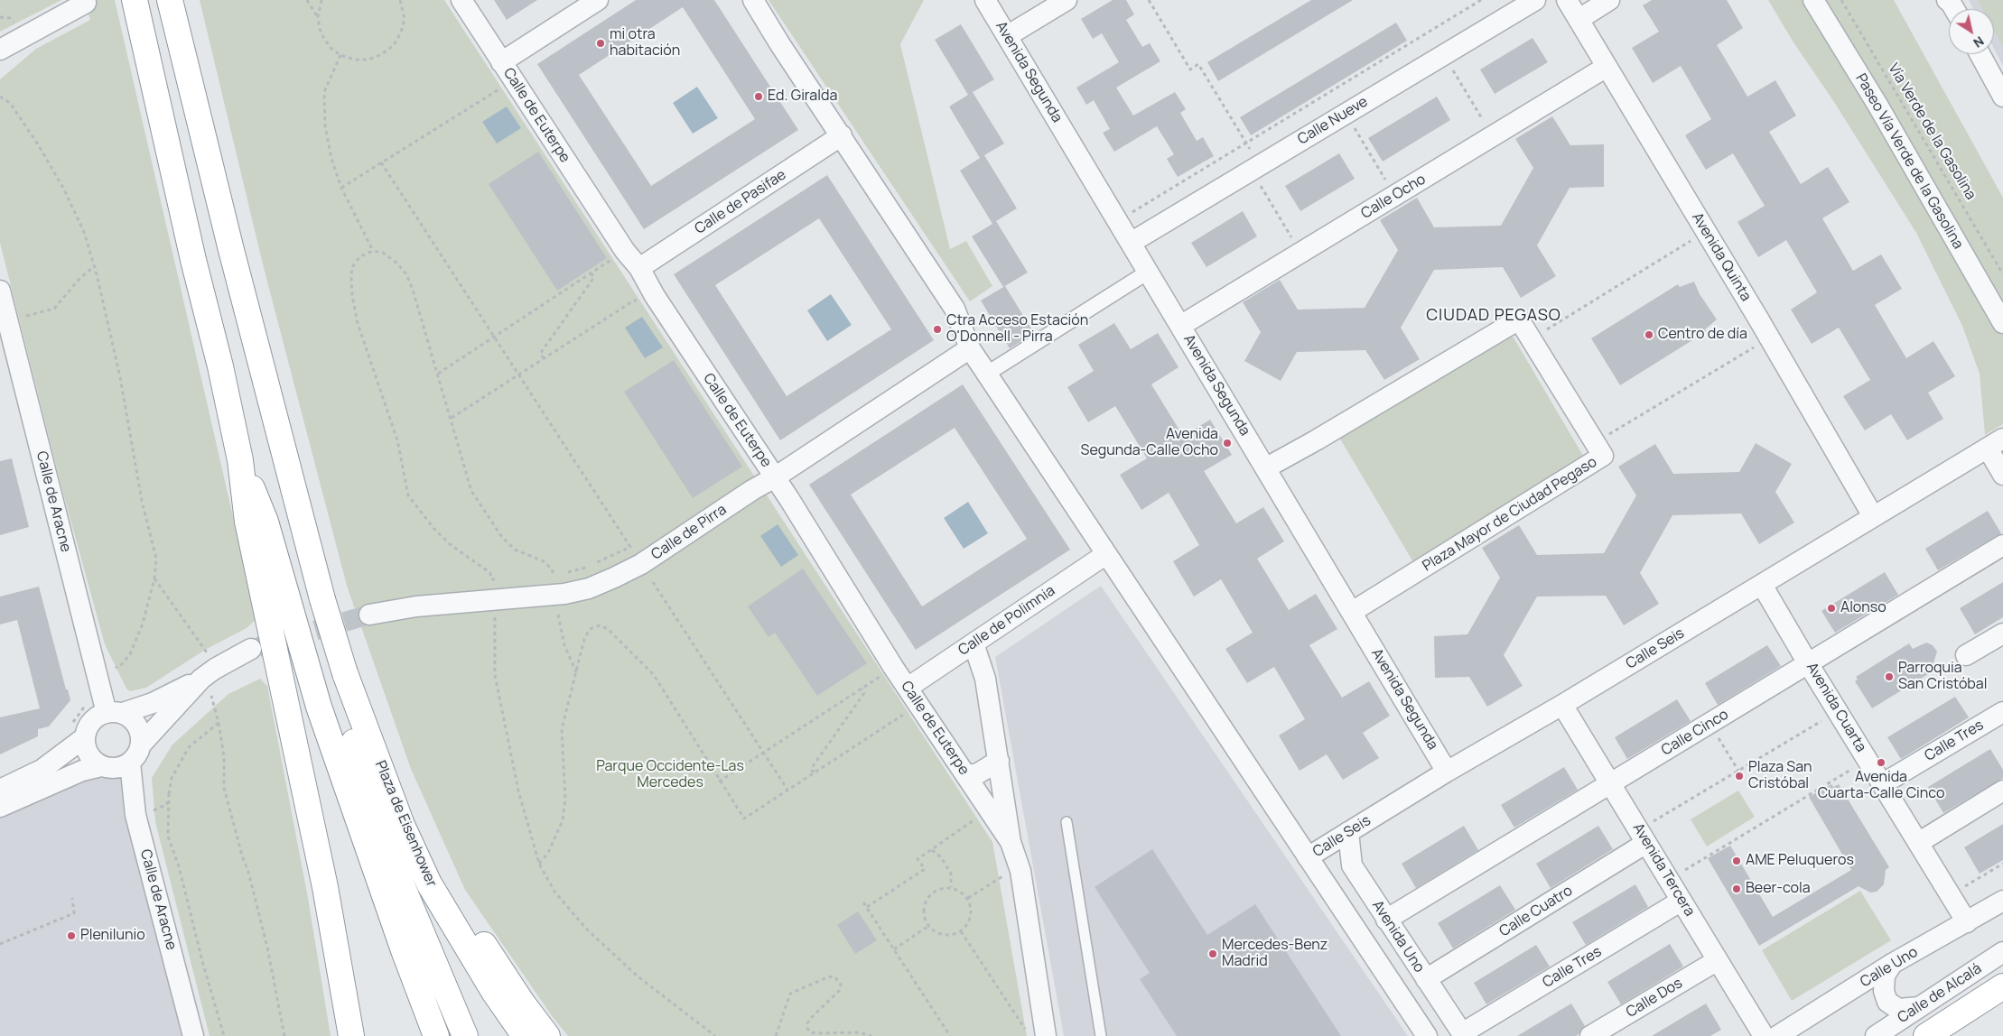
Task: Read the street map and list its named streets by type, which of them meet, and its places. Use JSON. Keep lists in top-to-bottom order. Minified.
{"streets":{"highway":["Plaza de Eisenhower"],"street":["Avenida Segunda","Calle de Euterpe","Calle Nueve","Paseo Vía Verde de la Gasolina","Calle Ocho","Calle de Pasifae","Avenida Quinta","Calle de Aracne","Plaza Mayor de Ciudad Pegaso","Calle de Pirra","Calle de Polimnia","Calle Seis","Avenida Cuarta","Calle Cinco","Calle Tres","Avenida Tercera","Calle Cuatro","Avenida Uno","Calle Uno","Calle de Alcalá","Calle Dos"],"path":["Vía Verde de la Gasolina"]},"crossings":[["Avenida Segunda","Calle Nueve"],["Avenida Segunda","Calle Ocho"],["Avenida Segunda","Plaza Mayor de Ciudad Pegaso"],["Avenida Segunda","Calle Seis"],["Calle de Euterpe","Calle de Pasifae"],["Calle de Euterpe","Calle de Pirra"],["Calle de Euterpe","Calle de Polimnia"],["Calle Ocho","Avenida Quinta"],["Avenida Quinta","Calle Seis"],["Calle Seis","Avenida Cuarta"],["Calle Seis","Avenida Tercera"],["Calle Seis","Avenida Uno"],["Avenida Cuarta","Calle Cinco"],["Avenida Cuarta","Calle Tres"],["Avenida Cuarta","Calle Uno"],["Calle Cinco","Avenida Tercera"],["Calle Cinco","Avenida Uno"],["Calle Tres","Avenida Tercera"],["Calle Tres","Avenida Uno"],["Avenida Tercera","Calle Cuatro"],["Avenida Tercera","Calle Dos"],["Calle Cuatro","Avenida Uno"]],"districts":["CIUDAD PEGASO"],"parks":["Parque Occidente-Las Mercedes"],"places":["mi otra habitación","Ed. Giralda","Ctra Acceso Estación O'Donnell - Pirra","Centro de día","Avenida Segunda-Calle Ocho","Alonso","Parroquia San Cristóbal","Avenida Cuarta-Calle Cinco","Plaza San Cristóbal","AME Peluqueros","Beer-cola","Plenilunio","Mercedes-Benz Madrid"],"north":"bottom right"}
